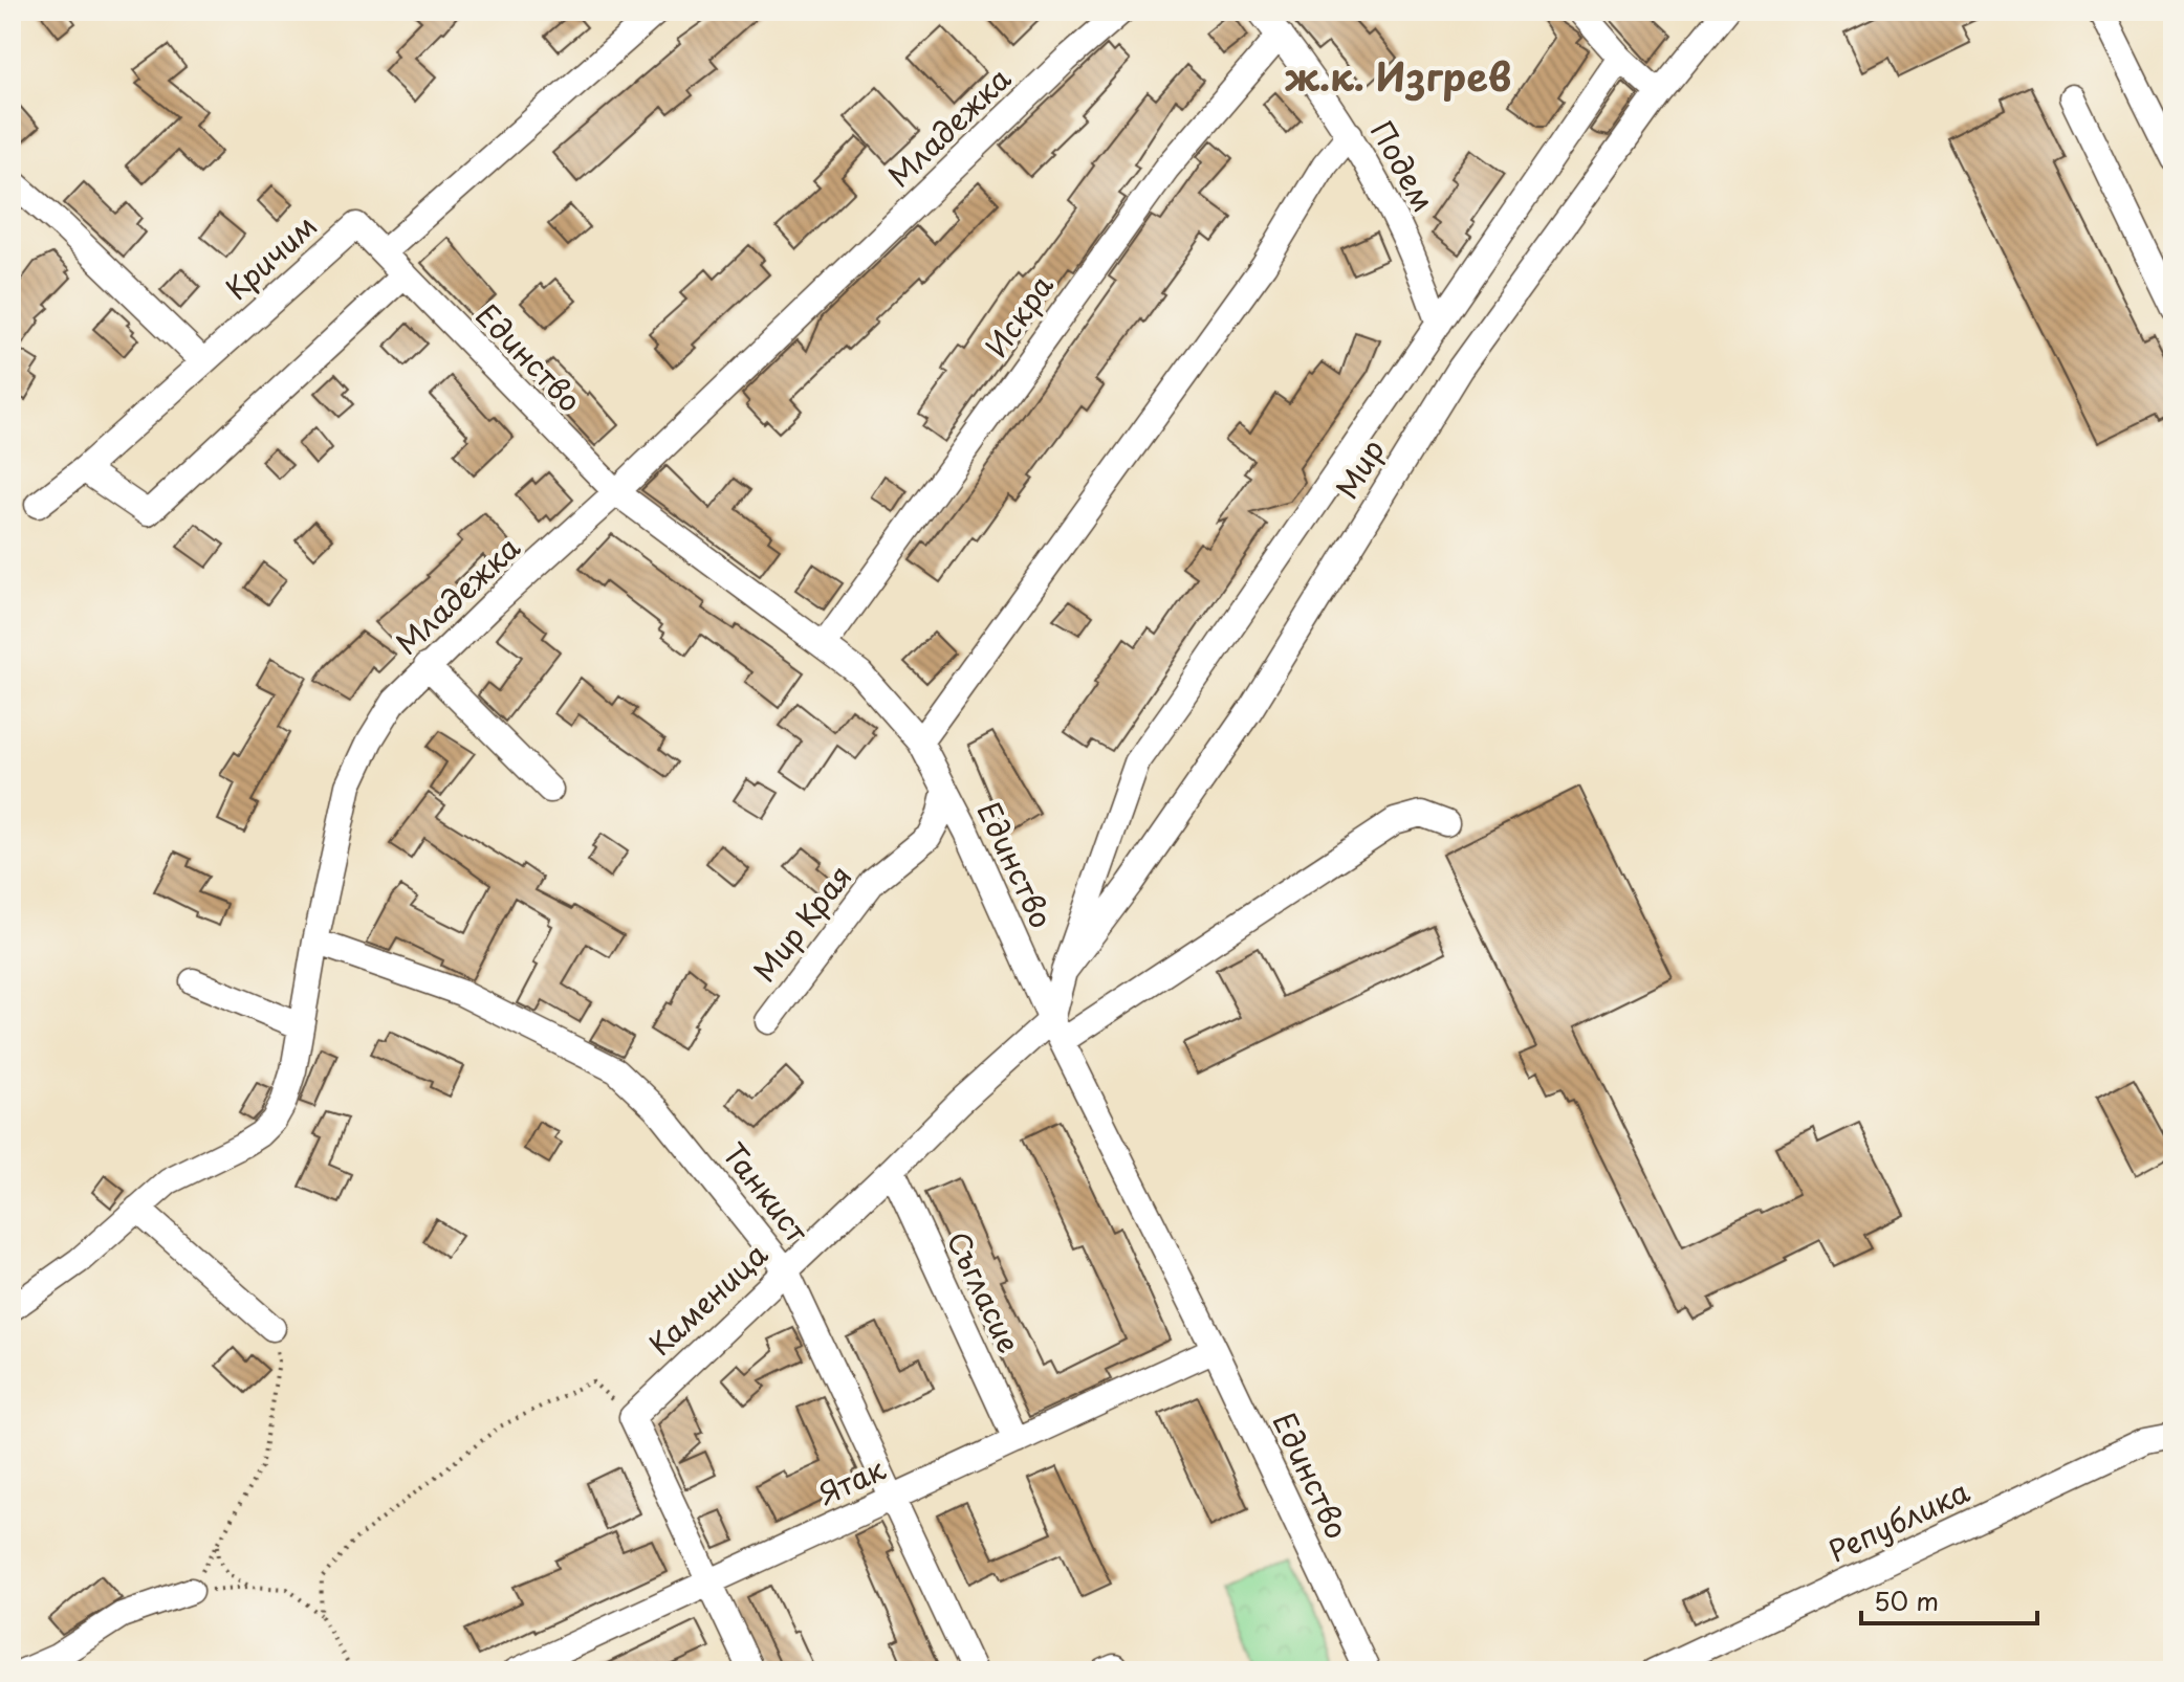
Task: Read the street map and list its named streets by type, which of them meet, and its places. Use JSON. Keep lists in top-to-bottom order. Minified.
{"streets":{"street":["Младежка","Подем","Кричим","Искра","Единство","Мир","Мир Края","Танкист","Съгласие","Каменица","Ятак","Република"]},"crossings":[["Младежка","Единство"],["Младежка","Танкист"],["Подем","Искра"],["Подем","Мир"],["Кричим","Единство"],["Искра","Единство"],["Единство","Мир"],["Единство","Мир Края"],["Единство","Каменица"],["Единство","Ятак"],["Мир","Каменица"],["Танкист","Каменица"],["Танкист","Ятак"],["Съгласие","Каменица"],["Съгласие","Ятак"]],"districts":["ж.к. Изгрев"],"scale_bar":"50 m"}
